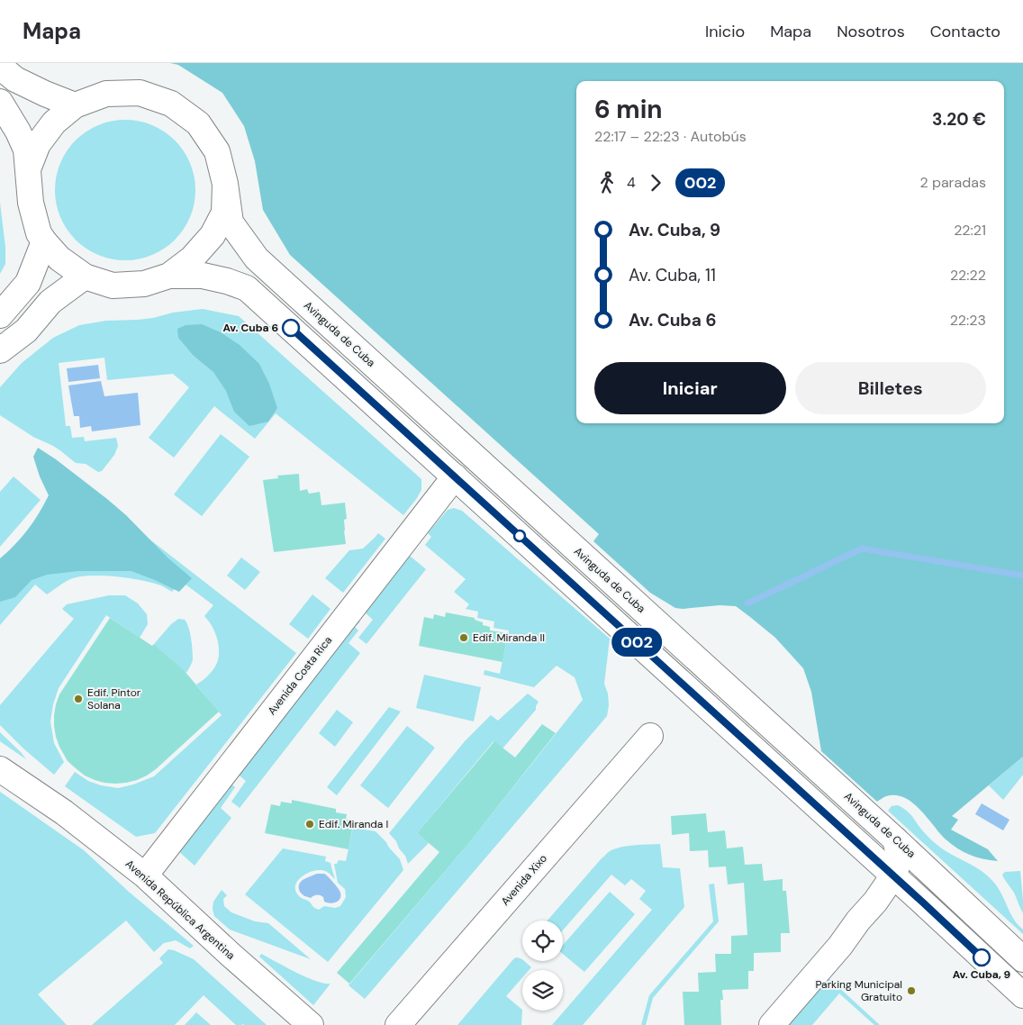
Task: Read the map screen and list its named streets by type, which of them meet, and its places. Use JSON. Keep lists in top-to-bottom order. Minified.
{"streets":{"main road":["Avinguda de Cuba","Avenida Costa Rica","Avenida Xixo","Avenida República Argentina"]},"crossings":[["Avenida Costa Rica","Avenida República Argentina"]],"places":["Av. Cuba 6","Edif. Miranda II","Edif. Pintor Solana","Edif. Miranda I","Av. Cuba, 9","Parking Municipal Gratuito"],"lines":["bus line 002"],"page":{"header":"Mapa","nav":["Inicio","Mapa","Nosotros","Contacto"],"on_map":"002","heading":["6 min","22:17 – 22:23 · Autobús","3.20 €"],"legs":["4","002","2 paradas"],"list":[{"name":"Av. Cuba, 9","value":"22:21"},{"name":"Av. Cuba, 11","value":"22:22"},{"name":"Av. Cuba 6","value":"22:23"}],"buttons":["Iniciar","Billetes"]}}
